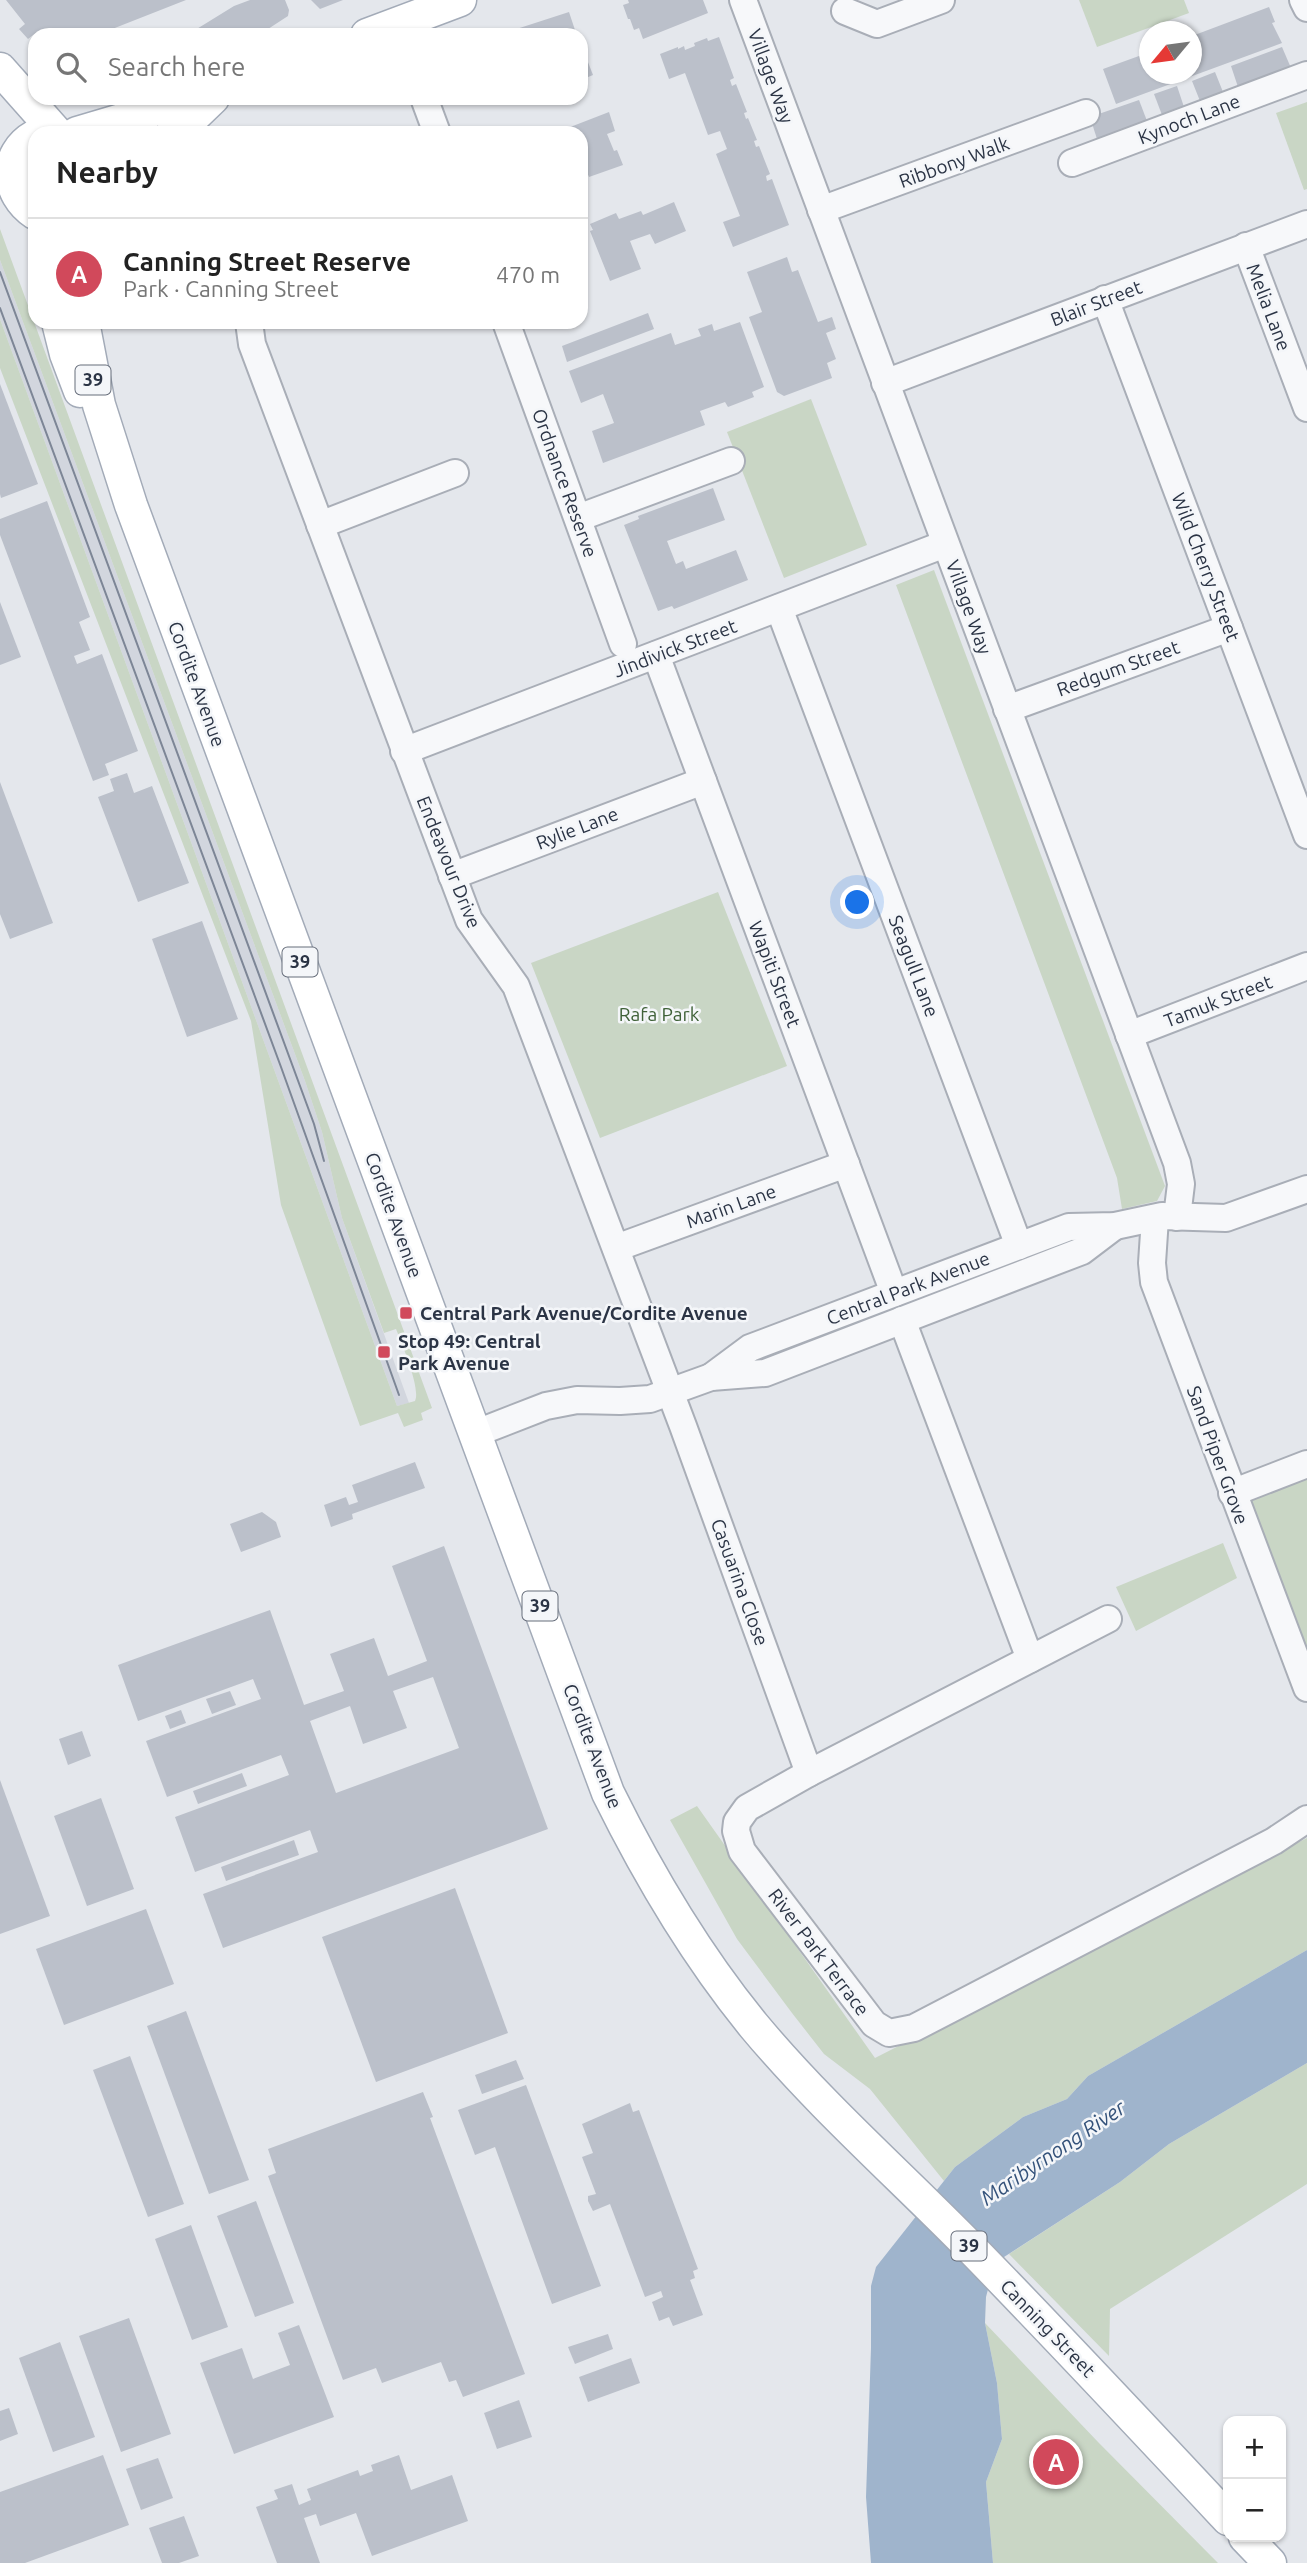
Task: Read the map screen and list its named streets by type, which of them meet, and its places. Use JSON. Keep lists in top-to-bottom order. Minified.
{"streets":{"main road":["39","Cordite Avenue","Canning Street"],"street":["Village Way","Kynoch Lane","Ribbony Walk","Blair Street","Melia Lane","Ordnance Reserve","Wild Cherry Street","Jindivick Street","Redgum Street","Rylie Lane","Endeavour Drive","Seagull Lane","Wapiti Street","Tamuk Street","Marin Lane","Central Park Avenue","Sand Piper Grove","Casuarina Close","River Park Terrace"]},"crossings":[["Village Way","Ribbony Walk"],["Village Way","Blair Street"],["Village Way","Jindivick Street"],["Village Way","Redgum Street"],["Village Way","Tamuk Street"],["Village Way","Central Park Avenue"],["Village Way","Sand Piper Grove"],["Blair Street","Melia Lane"],["Blair Street","Wild Cherry Street"],["Wild Cherry Street","Redgum Street"],["Jindivick Street","Endeavour Drive"],["Jindivick Street","Seagull Lane"],["Jindivick Street","Wapiti Street"],["Cordite Avenue","Central Park Avenue"],["Cordite Avenue","Canning Street"],["Rylie Lane","Endeavour Drive"],["Rylie Lane","Wapiti Street"],["Endeavour Drive","Marin Lane"],["Endeavour Drive","Central Park Avenue"],["Endeavour Drive","Casuarina Close"],["Seagull Lane","Central Park Avenue"],["Wapiti Street","Marin Lane"],["Wapiti Street","Central Park Avenue"],["Central Park Avenue","Sand Piper Grove"],["Central Park Avenue","Casuarina Close"],["Casuarina Close","River Park Terrace"]],"water":["Maribyrnong River"],"parks":["Rafa Park"],"places":{"transit":["Central Park Avenue/Cordite Avenue","Stop 49: Central Park Avenue"]},"north":"bottom left","page":{"search":"Search here","heading":"Nearby","list":[{"mark":"A","name":"Canning Street Reserve","note":"Park · Canning Street","value":"470 m"}],"map_buttons":["+","−"],"pins":"A"}}
